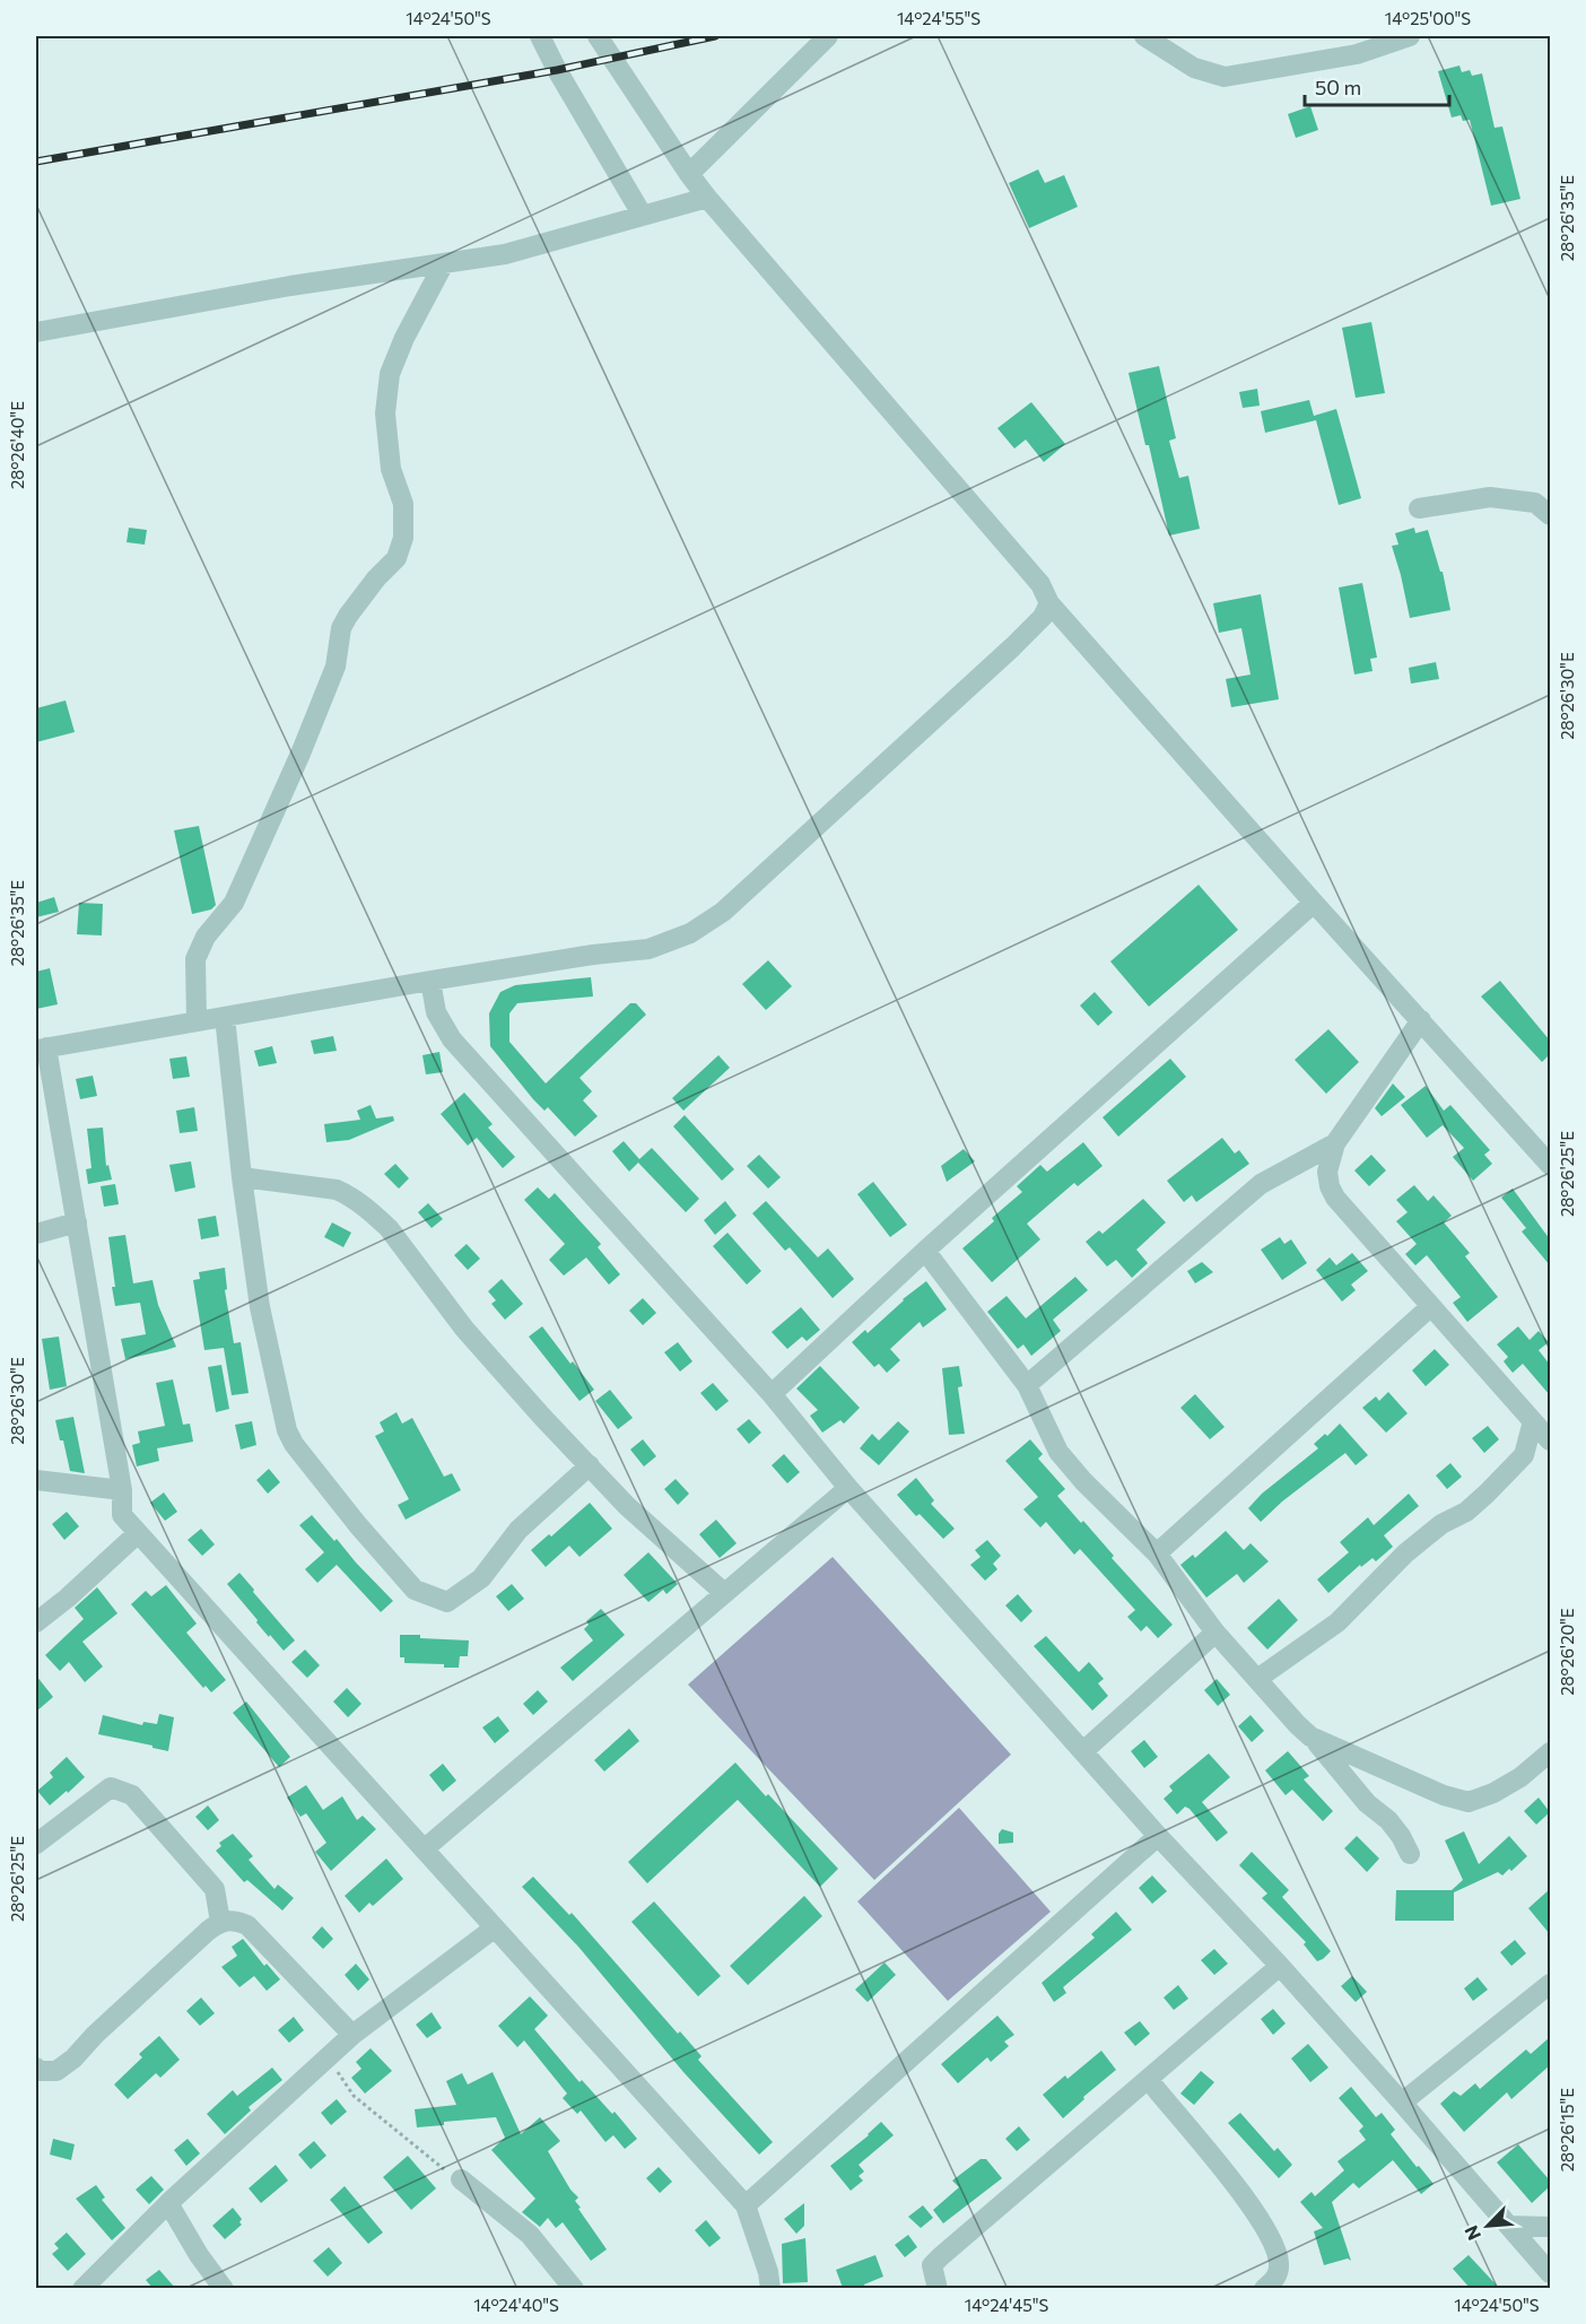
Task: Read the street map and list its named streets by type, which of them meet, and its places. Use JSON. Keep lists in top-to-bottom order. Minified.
{"scale_bar":"50 m","north":"bottom left","coordinates":["14°24'50\"S","14°24'55\"S","14°25'00\"S","28°26'35\"E","28°26'40\"E","28°26'30\"E","28°26'25\"E","28°26'20\"E","28°26'15\"E","14°24'40\"S","14°24'45\"S"]}
